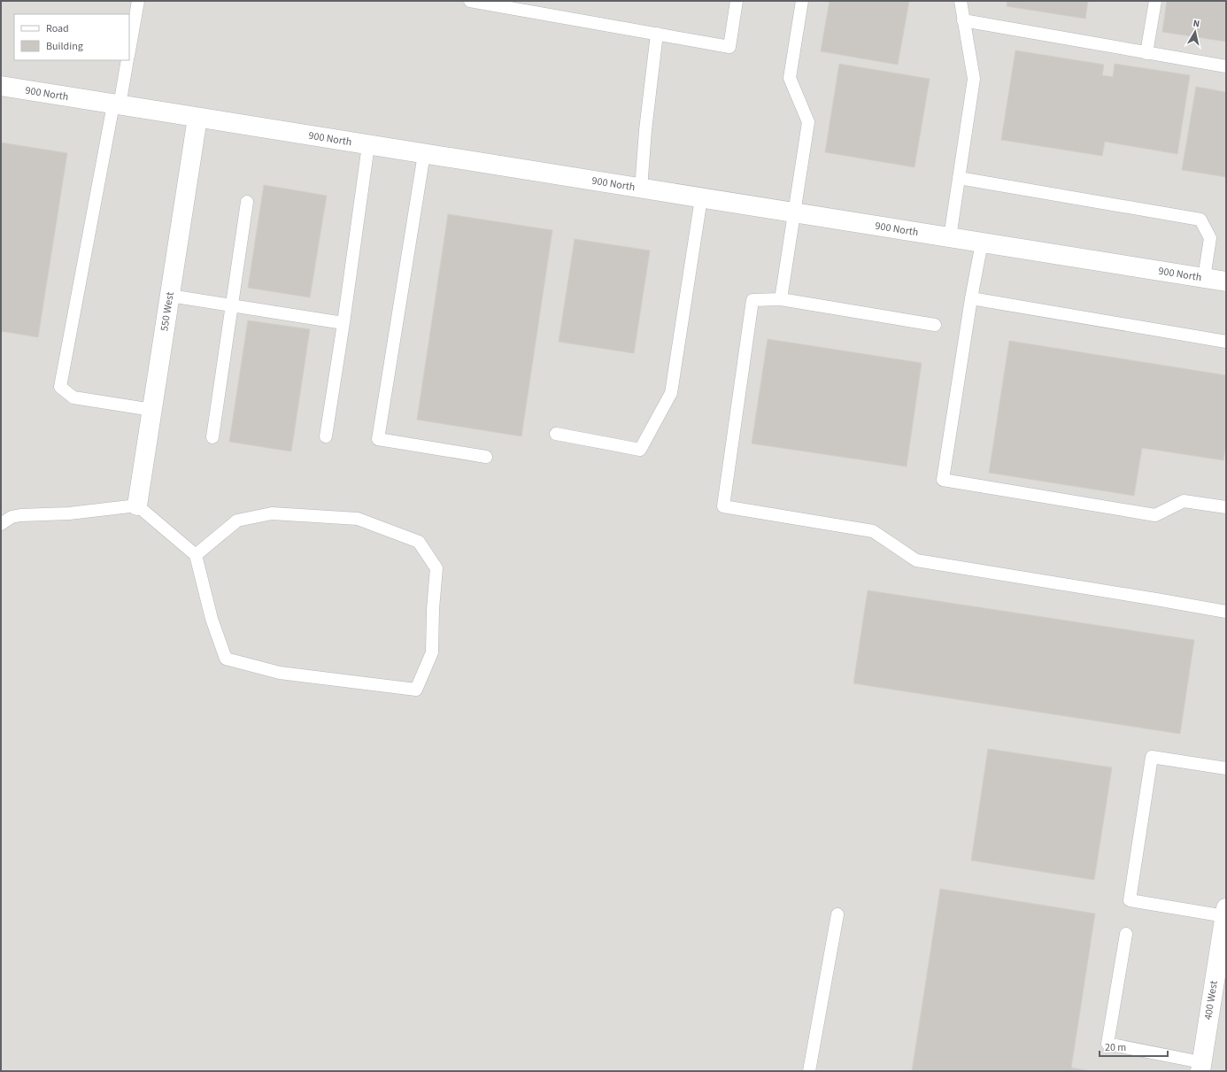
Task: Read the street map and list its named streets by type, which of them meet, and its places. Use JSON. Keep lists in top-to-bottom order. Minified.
{"streets":{"street":["900 North","550 West","400 West"]},"crossings":[["900 North","550 West"]],"legend":["Road","Building"],"scale_bar":"20 m","north":"top"}
